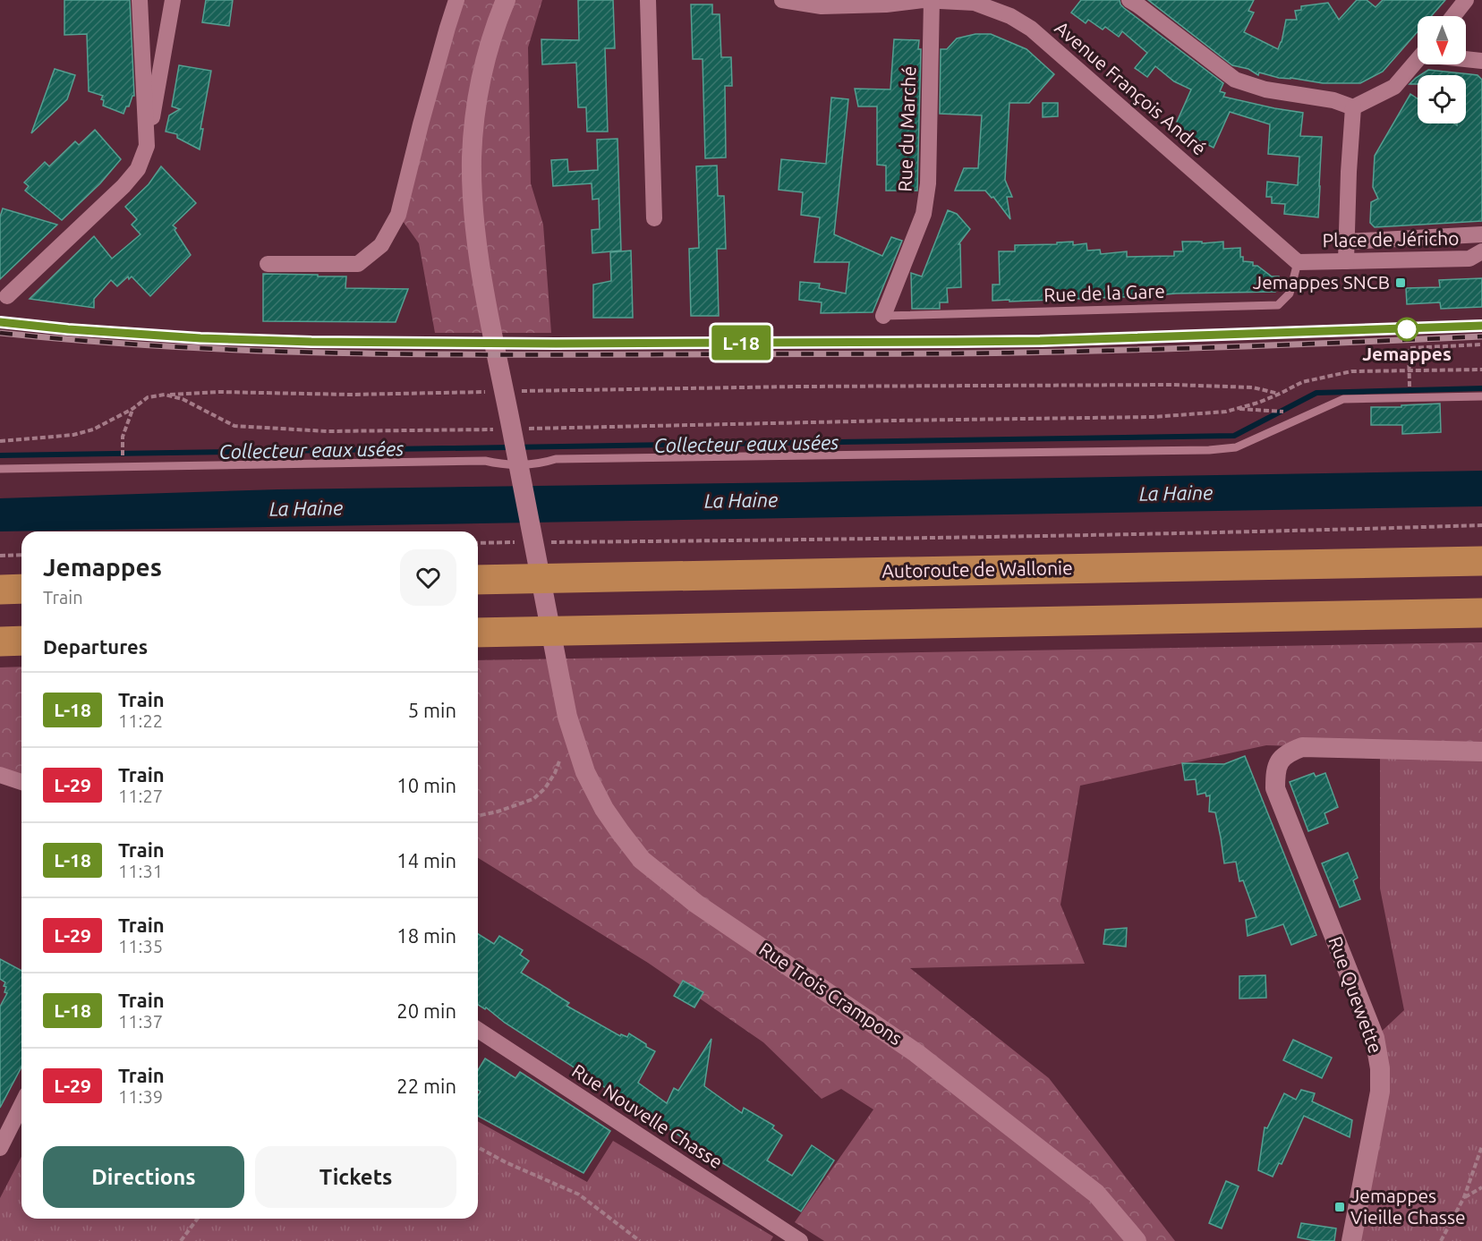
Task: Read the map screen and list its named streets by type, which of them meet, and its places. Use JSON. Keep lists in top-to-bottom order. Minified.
{"streets":{"highway":["Autoroute de Wallonie"],"street":["Avenue François André","Rue du Marché","Place de Jéricho","Rue Trois Crampons","Rue Quewette","Rue Nouvelle Chasse"],"lane":["Rue de la Gare"]},"crossings":[["Avenue François André","Rue du Marché"],["Avenue François André","Place de Jéricho"],["Avenue François André","Rue de la Gare"],["Rue du Marché","Rue de la Gare"],["Place de Jéricho","Rue de la Gare"]],"water":["Collecteur eaux usées","La Haine"],"places":{"transit":["Jemappes SNCB","Jemappes Vieille Chasse"],"other":["Jemappes"]},"north":"bottom","page":{"on_map":"L-18","heading":[["Jemappes","Train"],"Departures"],"list":[{"mark":"L-18","name":"Train","note":"11:22","value":"5 min"},{"mark":"L-29","name":"Train","note":"11:27","value":"10 min"},{"mark":"L-18","name":"Train","note":"11:31","value":"14 min"},{"mark":"L-29","name":"Train","note":"11:35","value":"18 min"},{"mark":"L-18","name":"Train","note":"11:37","value":"20 min"},{"mark":"L-29","name":"Train","note":"11:39","value":"22 min"}],"buttons":["Directions","Tickets"]}}
